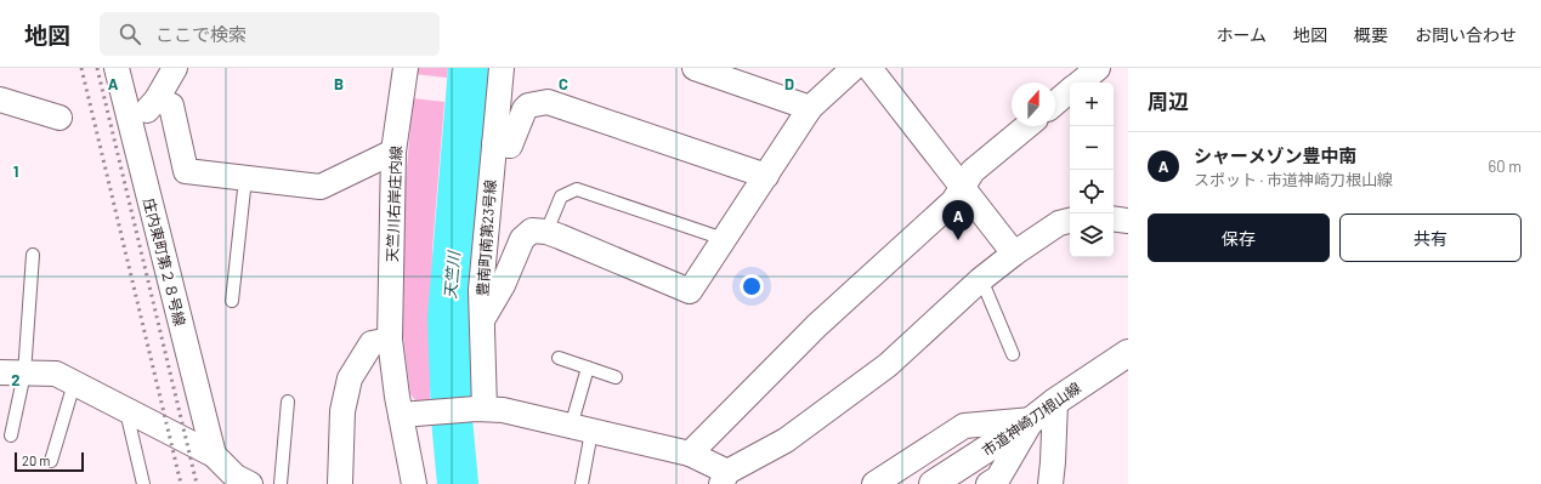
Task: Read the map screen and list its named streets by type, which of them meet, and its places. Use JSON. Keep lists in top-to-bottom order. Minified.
{"streets":{"street":["天竺川右岸庄内線","豊南町南第23号線","庄内東町第２８号線","市道神崎刀根山線"]},"water":["天竺川"],"scale_bar":"20 m","north":"top","page":{"header":"地図","search":"ここで検索","nav":["ホーム","地図","概要","お問い合わせ"],"heading":"周辺","map_buttons":["+","−"],"list":[{"mark":"A","name":"シャーメゾン豊中南","note":"スポット · 市道神崎刀根山線","value":"60 m"}],"buttons":["保存","共有"],"pins":"A","scale":"20 m"},"grid":{"columns":["A","B","C","D"],"rows":["1","2"]}}
